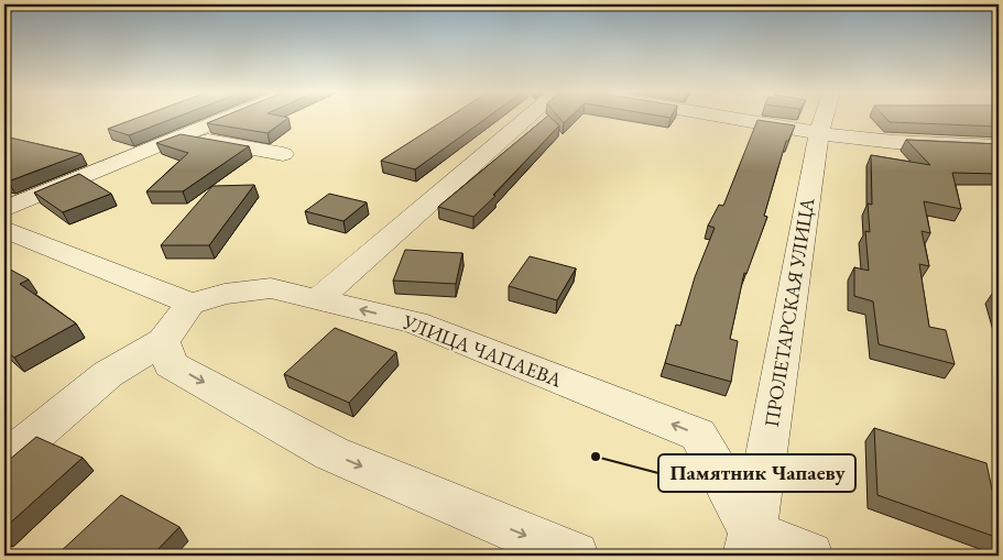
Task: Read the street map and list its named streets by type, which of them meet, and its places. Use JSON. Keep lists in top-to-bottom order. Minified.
{"streets":{"street":["ПРОЛЕТАРСКАЯ УЛИЦА","УЛИЦА ЧАПАЕВА"]},"crossings":[["ПРОЛЕТАРСКАЯ УЛИЦА","УЛИЦА ЧАПАЕВА"]],"places":["Памятник Чапаеву"]}
